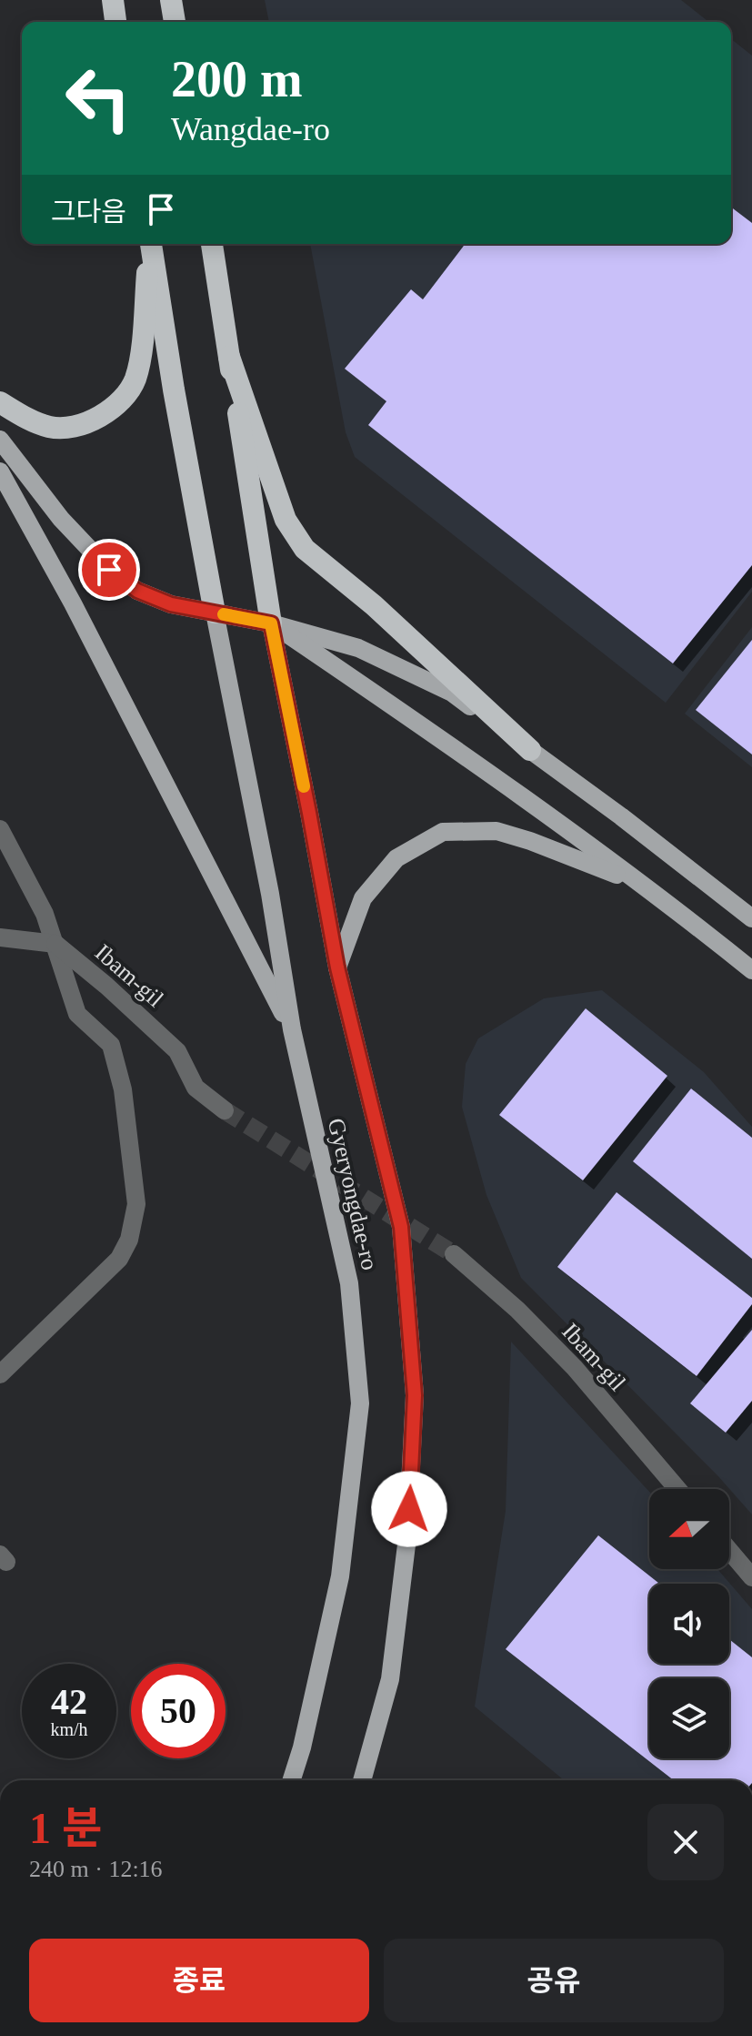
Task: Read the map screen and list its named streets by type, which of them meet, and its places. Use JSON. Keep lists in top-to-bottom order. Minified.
{"streets":{"main road":["Gyeryongdae-ro"],"street":["Ibam-gil"]},"north":"left","page":{"turn":["200 m","Wangdae-ro"],"then":"그다음","speed":"42 km/h","limit":"50","heading":["1 분","240 m · 12:16"],"buttons":["종료","공유"]}}
